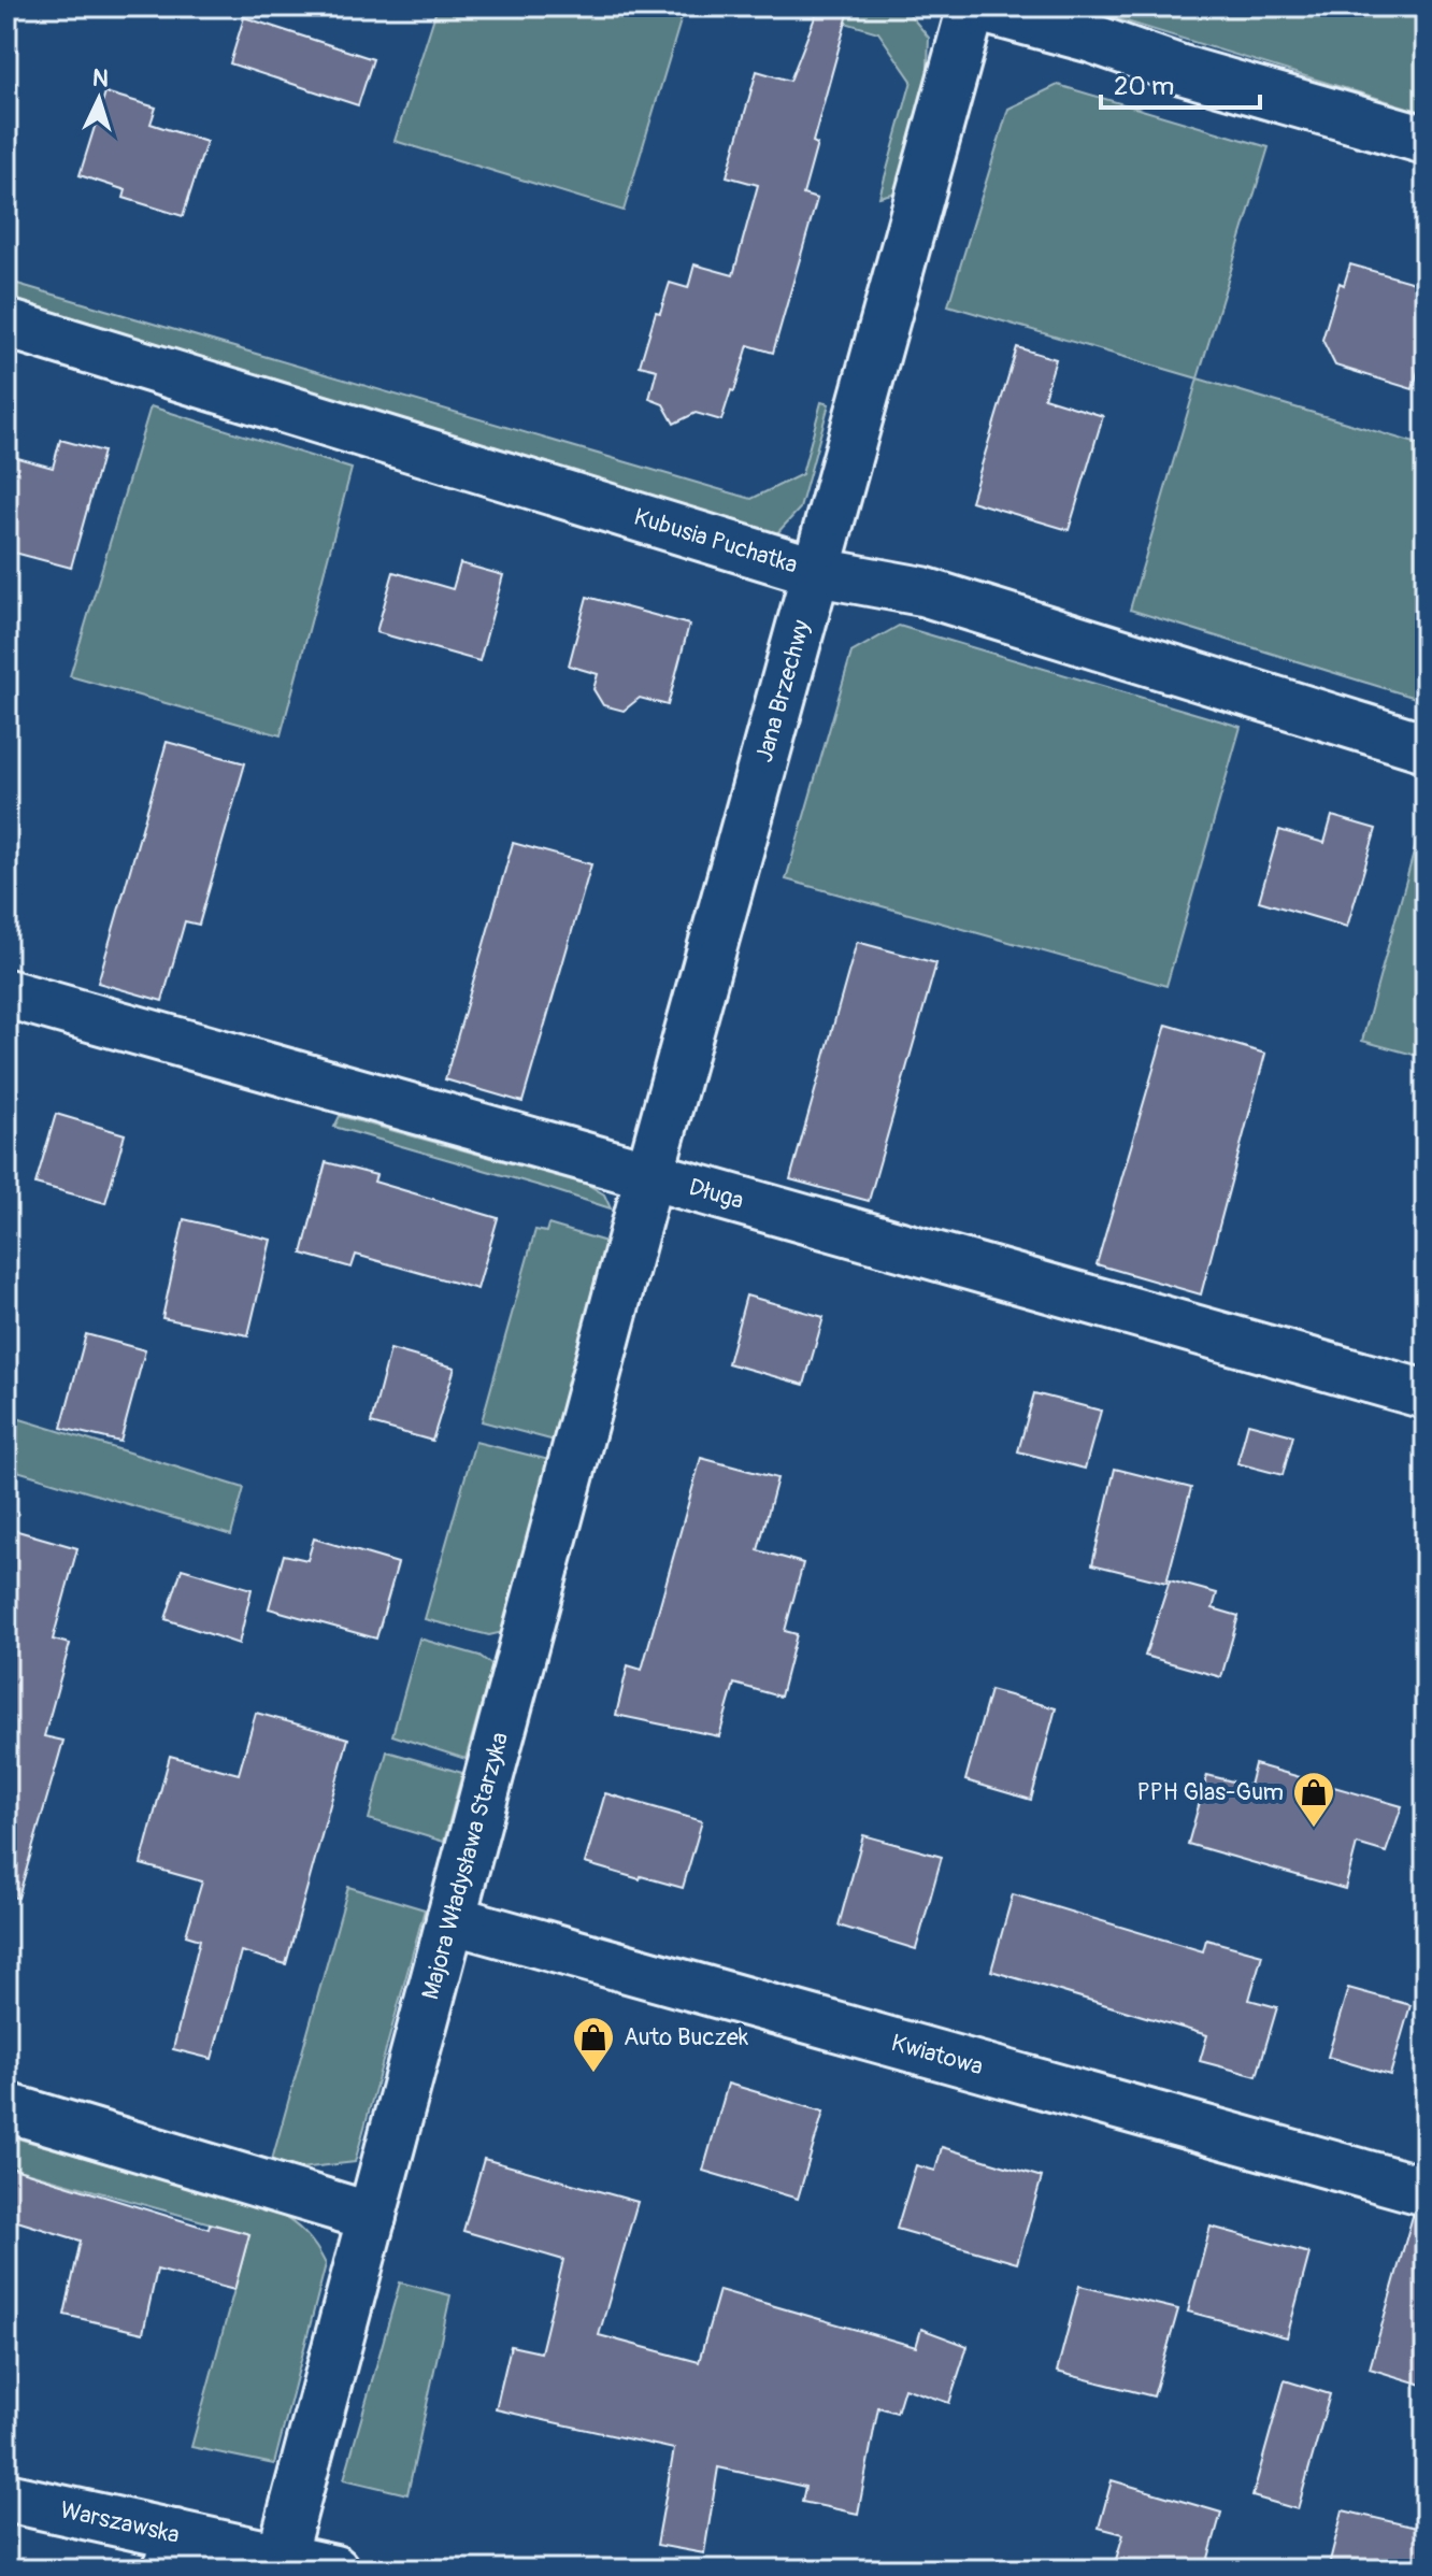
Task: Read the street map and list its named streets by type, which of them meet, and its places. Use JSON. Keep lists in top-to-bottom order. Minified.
{"streets":{"street":["Kubusia Puchatka","Jana Brzechwy","Długa","Majora Władysława Starzyka","Kwiatowa","Warszawska"]},"crossings":[["Kubusia Puchatka","Jana Brzechwy"],["Jana Brzechwy","Długa"],["Jana Brzechwy","Majora Władysława Starzyka"],["Długa","Majora Władysława Starzyka"],["Majora Władysława Starzyka","Kwiatowa"],["Majora Władysława Starzyka","Warszawska"]],"places":{"shop":["PPH Glas-Gum","Auto Buczek"]},"scale_bar":"20 m","north":"top"}
